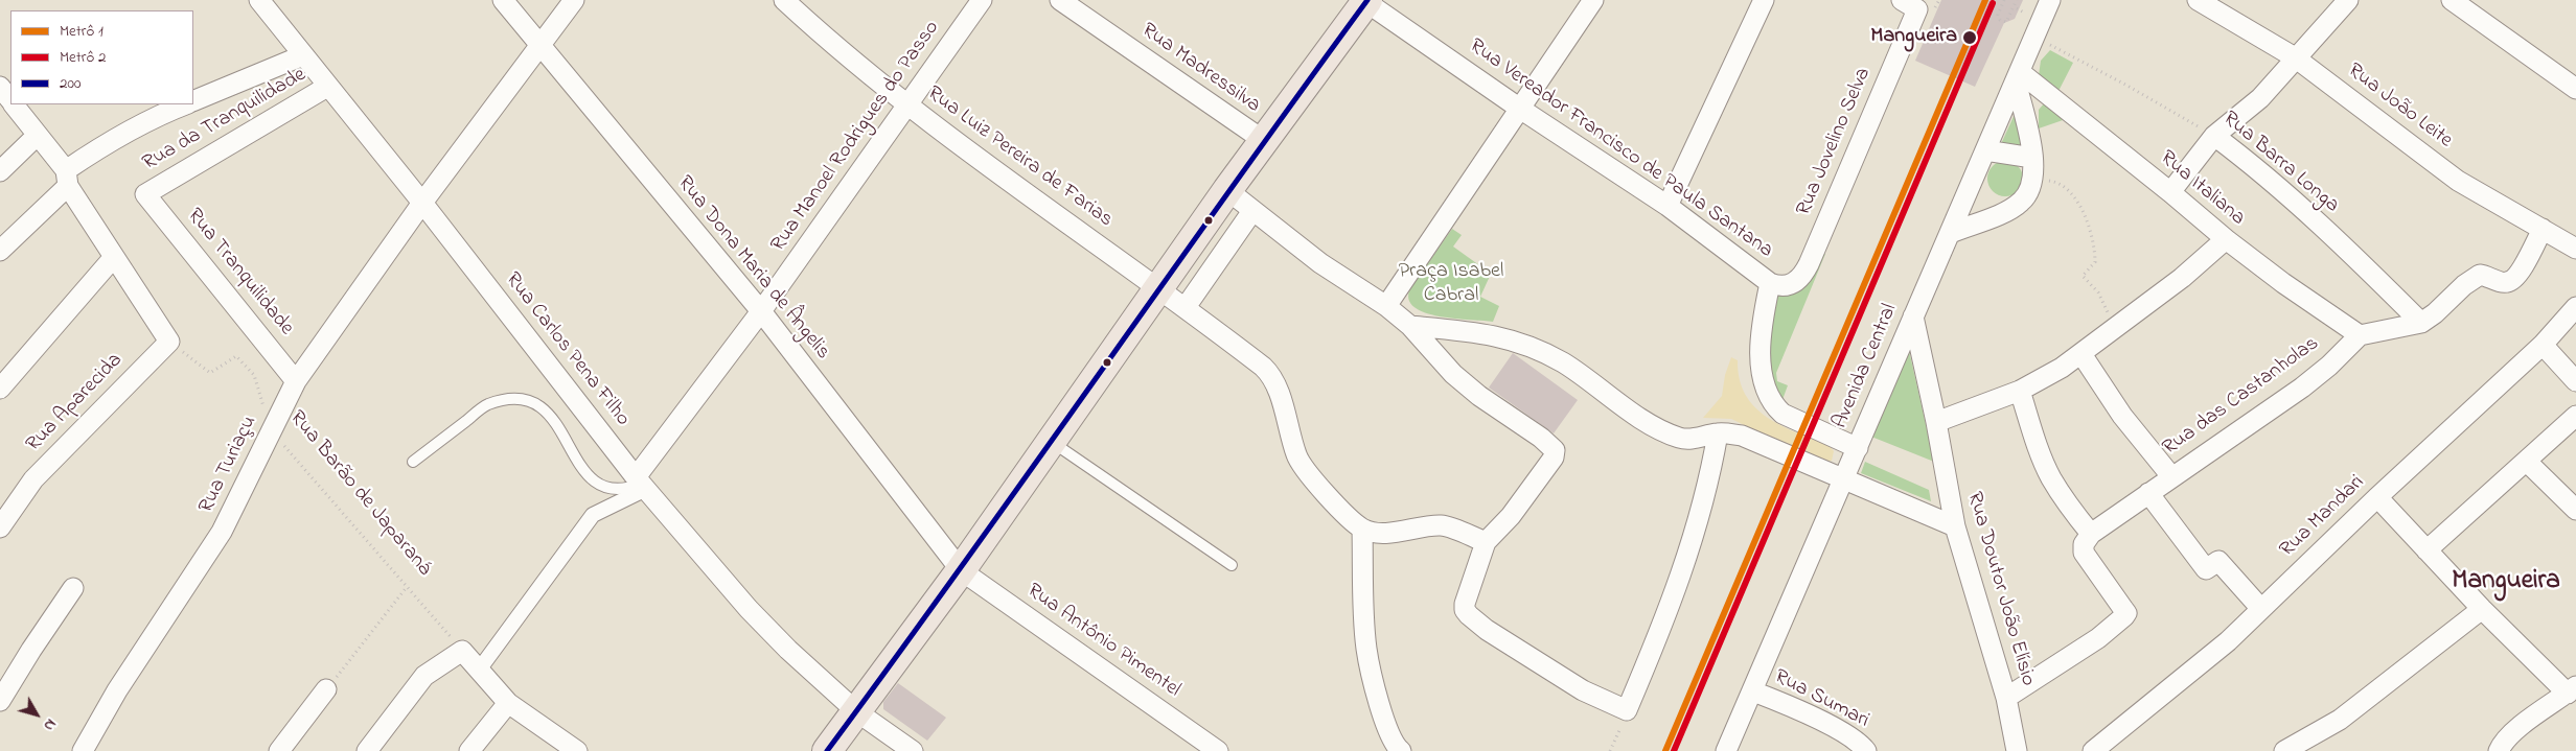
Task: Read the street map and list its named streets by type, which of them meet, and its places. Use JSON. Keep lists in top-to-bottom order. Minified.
{"streets":{"street":["Rua Madressilva","Rua João Leite","Rua da Tranquilidade","Rua Manoel Rodrigues do Passo","Rua Jovelino Selva","Rua Vereador Francisco de Paula Santana","Rua Luiz Pereira de Farias","Rua Barra Longa","Rua Italiana","Rua Dona Maria de Ângelis","Rua Tranquilidade","Rua Carlos Pena Filho","Avenida Central","Rua das Castanholas","Rua Aparecida","Rua Turiaçu","Rua Mandari","Rua Doutor João Elísio","Rua Antônio Pimentel","Rua Sumari"],"path":["Rua Barão de Japaraná"]},"crossings":[["Rua da Tranquilidade","Rua Tranquilidade"],["Rua da Tranquilidade","Rua Carlos Pena Filho"],["Rua Manoel Rodrigues do Passo","Rua Luiz Pereira de Farias"],["Rua Manoel Rodrigues do Passo","Rua Dona Maria de Ângelis"],["Rua Manoel Rodrigues do Passo","Rua Carlos Pena Filho"],["Rua Jovelino Selva","Rua Vereador Francisco de Paula Santana"],["Rua Vereador Francisco de Paula Santana","Avenida Central"],["Rua Barra Longa","Avenida Central"],["Rua Italiana","Avenida Central"],["Rua Italiana","Rua das Castanholas"],["Rua Dona Maria de Ângelis","Rua Turiaçu"],["Rua Dona Maria de Ângelis","Rua Antônio Pimentel"],["Rua Tranquilidade","Rua Turiaçu"],["Rua Carlos Pena Filho","Rua Turiaçu"],["Avenida Central","Rua Doutor João Elísio"],["Avenida Central","Rua Sumari"],["Rua Aparecida","Rua Barão de Japaraná"],["Rua Turiaçu","Rua Barão de Japaraná"]],"districts":["Mangueira"],"parks":["Praça Isabel Cabral"],"places":["Mangueira"],"lines":["metro line 1","transit line 200","metro line 2"],"legend":["Metrô 1","Metrô 2","200"],"north":"bottom right"}
